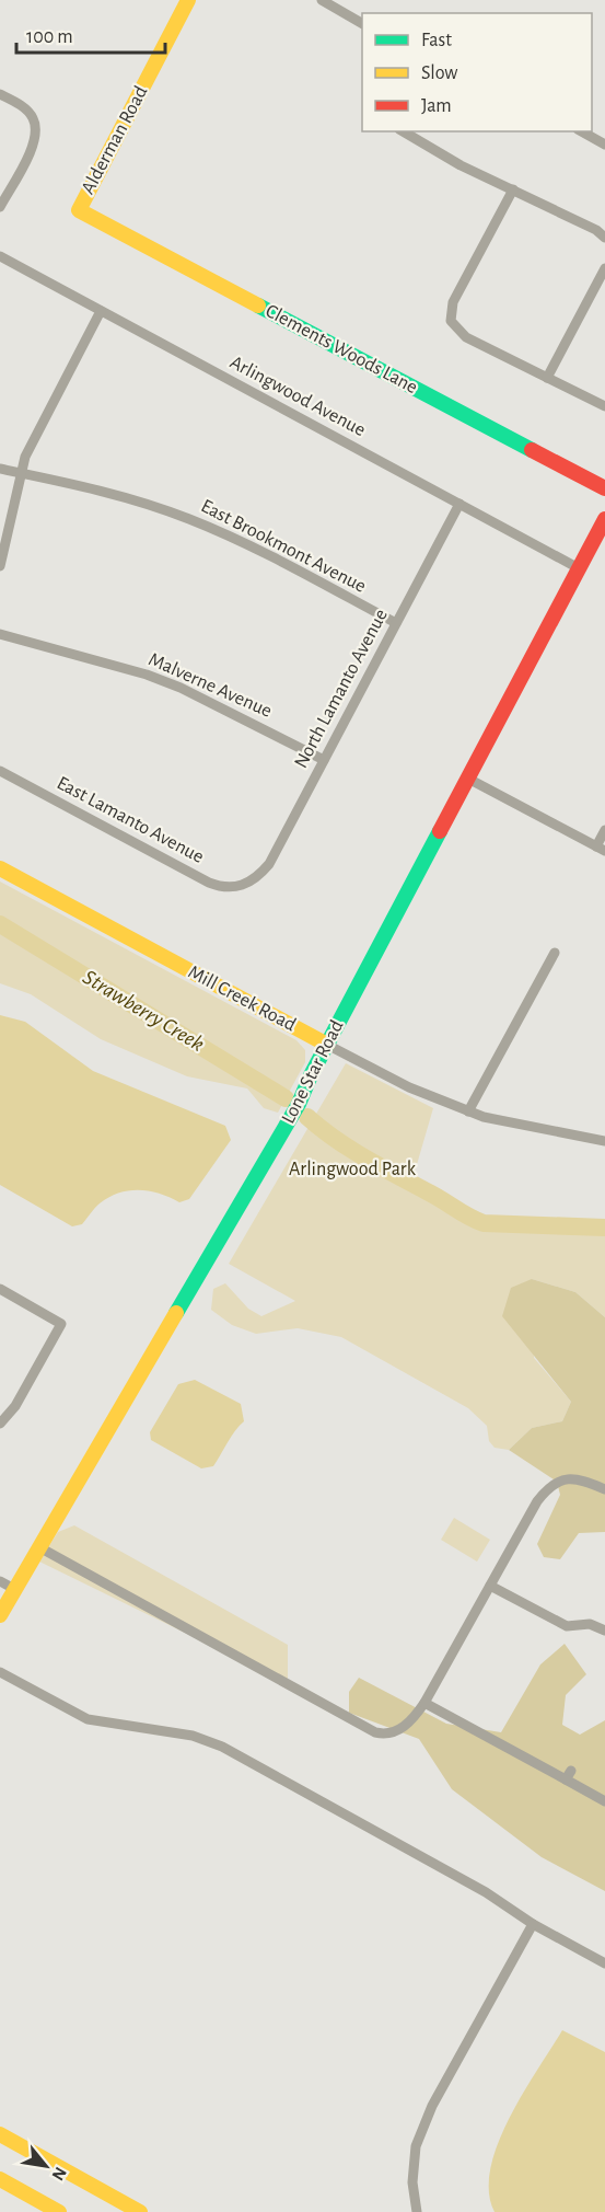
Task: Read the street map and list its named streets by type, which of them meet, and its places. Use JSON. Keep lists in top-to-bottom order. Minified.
{"streets":{"main road":["Alderman Road","Clements Woods Lane","Mill Creek Road","Lone Star Road"],"street":["Arlingwood Avenue","East Brookmont Avenue","Malverne Avenue","North Lamanto Avenue","East Lamanto Avenue"]},"crossings":[["Alderman Road","Clements Woods Lane"],["Arlingwood Avenue","North Lamanto Avenue"],["Arlingwood Avenue","Lone Star Road"],["East Brookmont Avenue","North Lamanto Avenue"],["Malverne Avenue","North Lamanto Avenue"],["North Lamanto Avenue","East Lamanto Avenue"],["Mill Creek Road","Lone Star Road"]],"water":["Strawberry Creek"],"parks":["Arlingwood Park"],"legend":["Fast","Slow","Jam"],"scale_bar":"100 m","north":"bottom right"}
